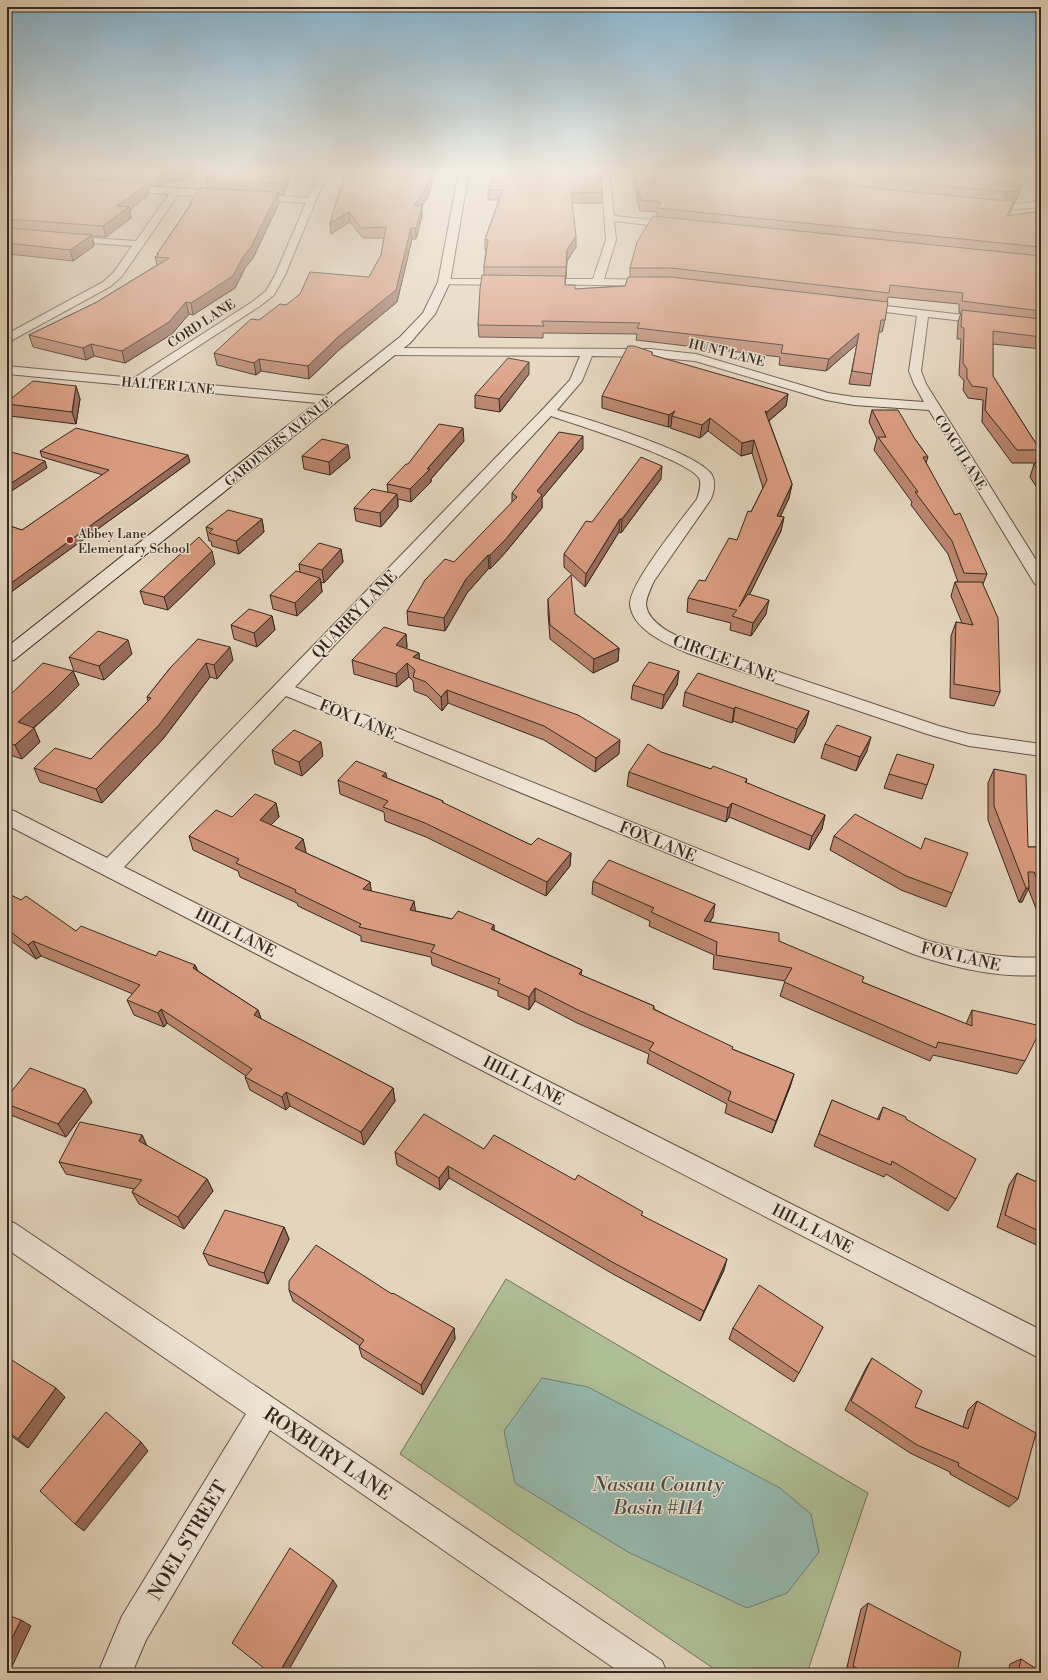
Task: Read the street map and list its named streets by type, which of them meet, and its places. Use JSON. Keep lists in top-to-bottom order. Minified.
{"streets":{"main road":["GARDINERS AVENUE"],"street":["CORD LANE","HUNT LANE","HALTER LANE","COACH LANE","QUARRY LANE","CIRCLE LANE","FOX LANE","HILL LANE","ROXBURY LANE","NOEL STREET"]},"crossings":[["CORD LANE","HALTER LANE"],["HUNT LANE","GARDINERS AVENUE"],["HUNT LANE","COACH LANE"],["HUNT LANE","QUARRY LANE"],["HALTER LANE","GARDINERS AVENUE"],["QUARRY LANE","CIRCLE LANE"],["QUARRY LANE","FOX LANE"],["QUARRY LANE","HILL LANE"],["ROXBURY LANE","NOEL STREET"]],"water":["Nassau County Basin #114"],"places":["Abbey Lane Elementary School"]}
